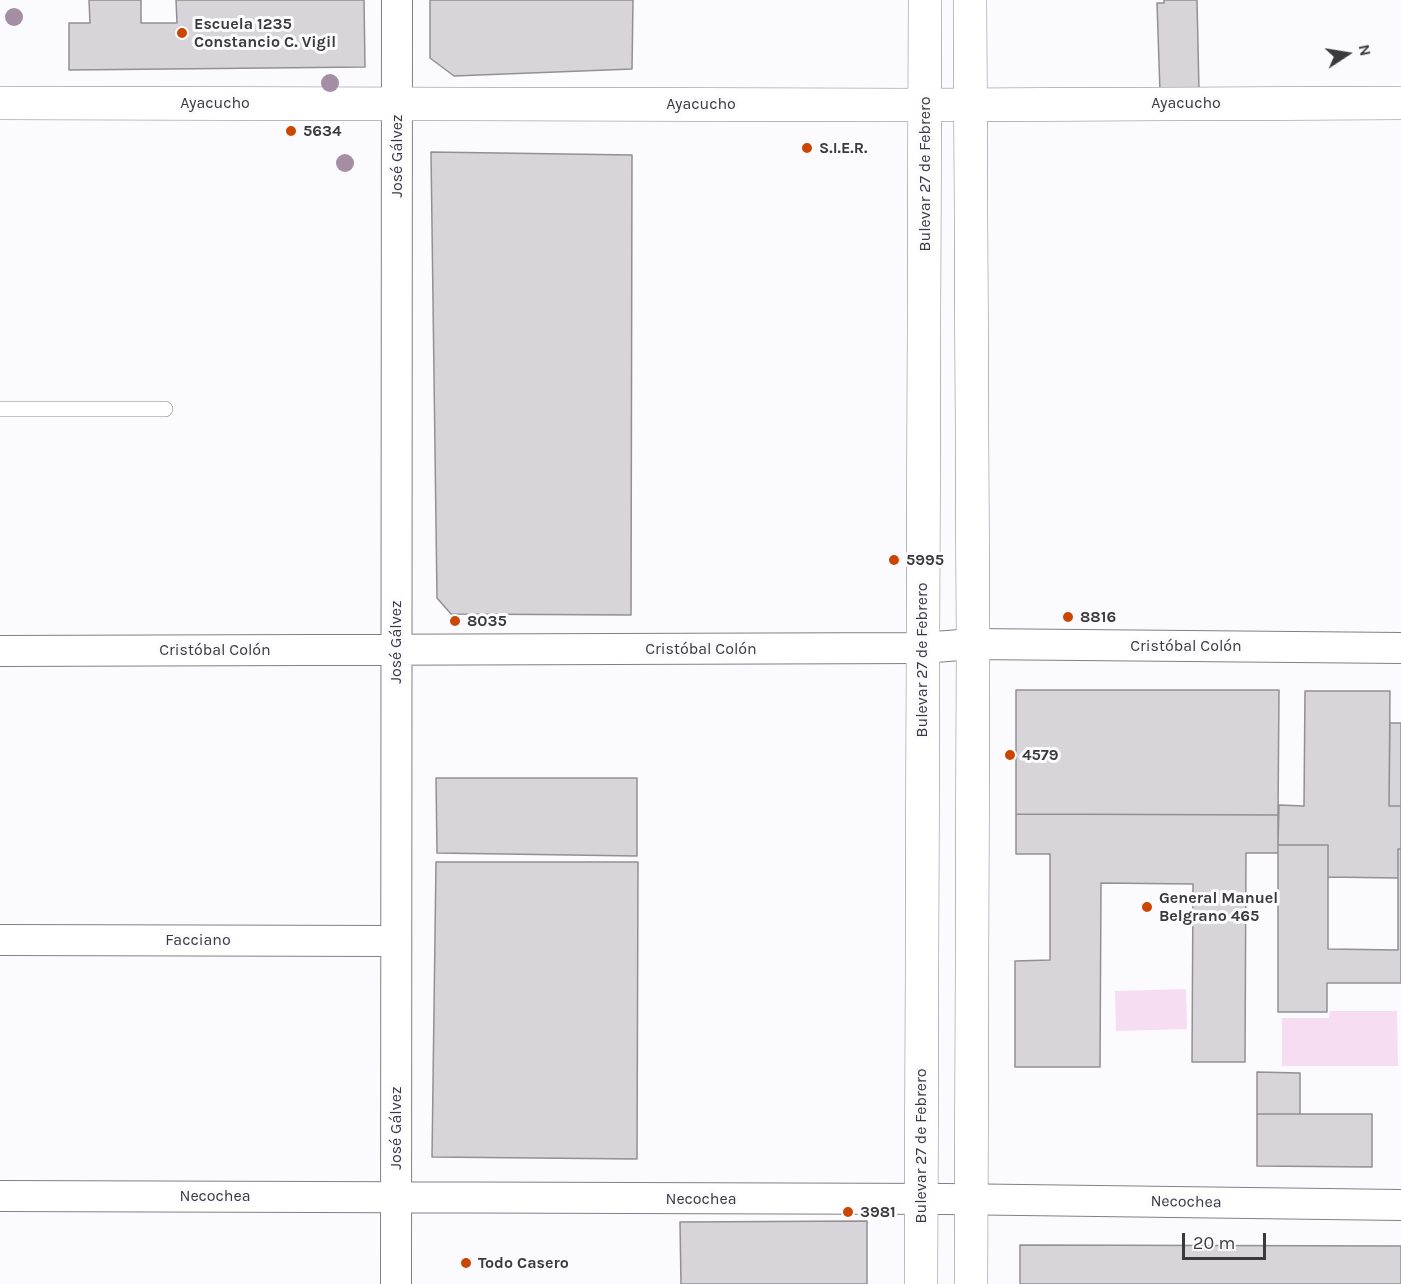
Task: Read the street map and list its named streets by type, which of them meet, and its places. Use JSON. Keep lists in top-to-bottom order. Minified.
{"streets":{"main road":["Ayacucho","Bulevar 27 de Febrero"],"street":["José Gálvez","Cristóbal Colón","Facciano","Necochea"]},"crossings":[["Ayacucho","José Gálvez"],["Ayacucho","Bulevar 27 de Febrero"],["José Gálvez","Cristóbal Colón"],["José Gálvez","Facciano"],["José Gálvez","Necochea"],["Bulevar 27 de Febrero","Cristóbal Colón"],["Bulevar 27 de Febrero","Necochea"]],"places":["Escuela 1235 Constancio C. Vigil","5634","S.I.E.R.","5995","8816","8035","4579","General Manuel Belgrano 465","3981","Todo Casero"],"scale_bar":"20 m","north":"right"}
